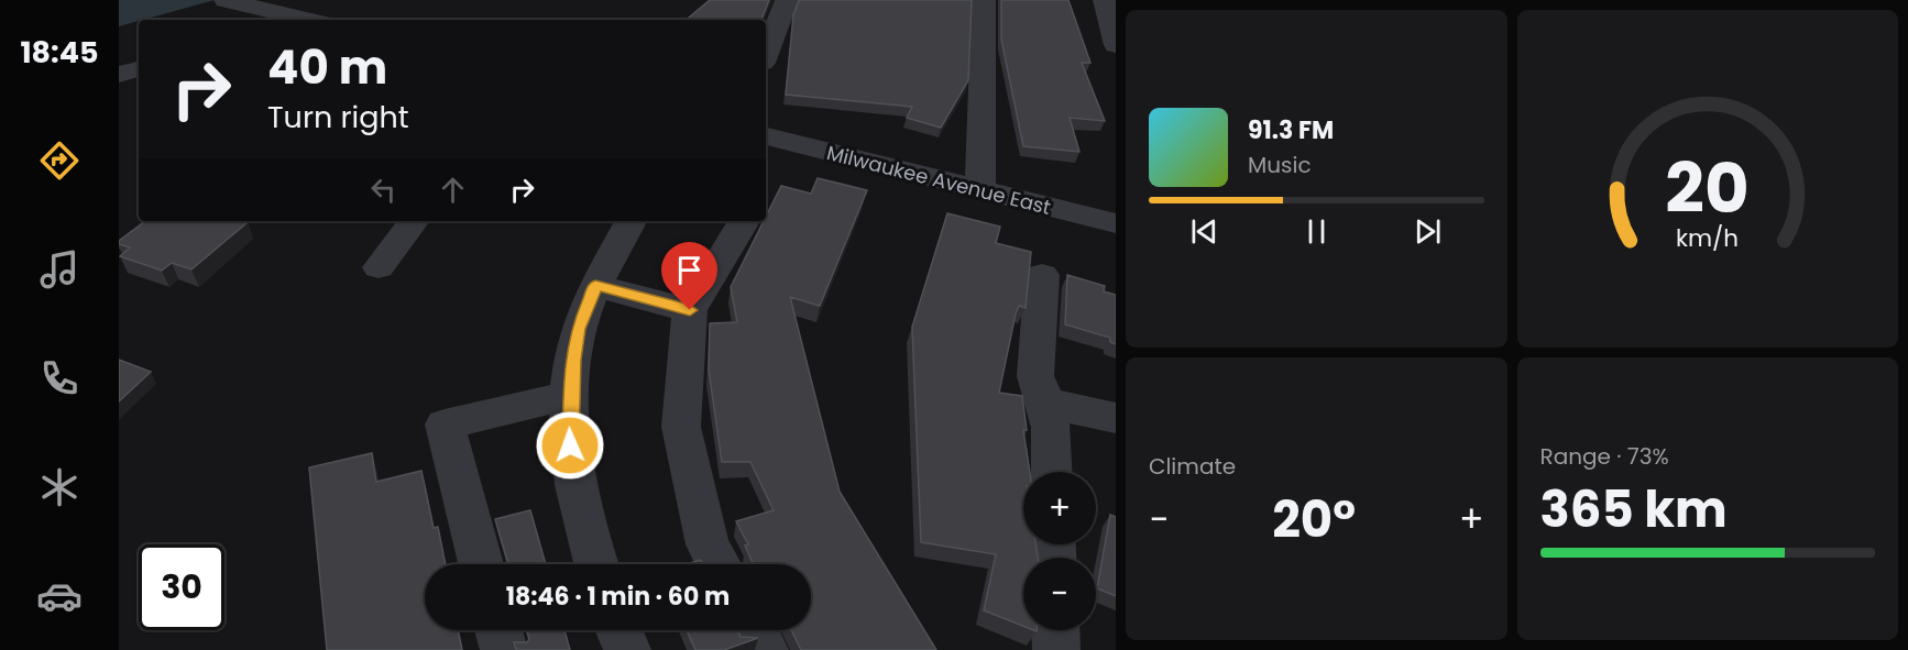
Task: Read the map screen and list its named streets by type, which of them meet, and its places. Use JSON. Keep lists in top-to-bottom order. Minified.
{"streets":{"street":["Milwaukee Avenue East"]},"page":{"tabs":"18:45","turn":["40 m","Turn right"],"song":["91.3 FM","Music"],"tile":["Climate",["Range · 73%","365 km"]],"map_buttons":["+","−"],"heat":["−","20°","+"],"limit":"30","trip":"18:46 · 1 min · 60 m","gauge":["20","km/h"]}}
